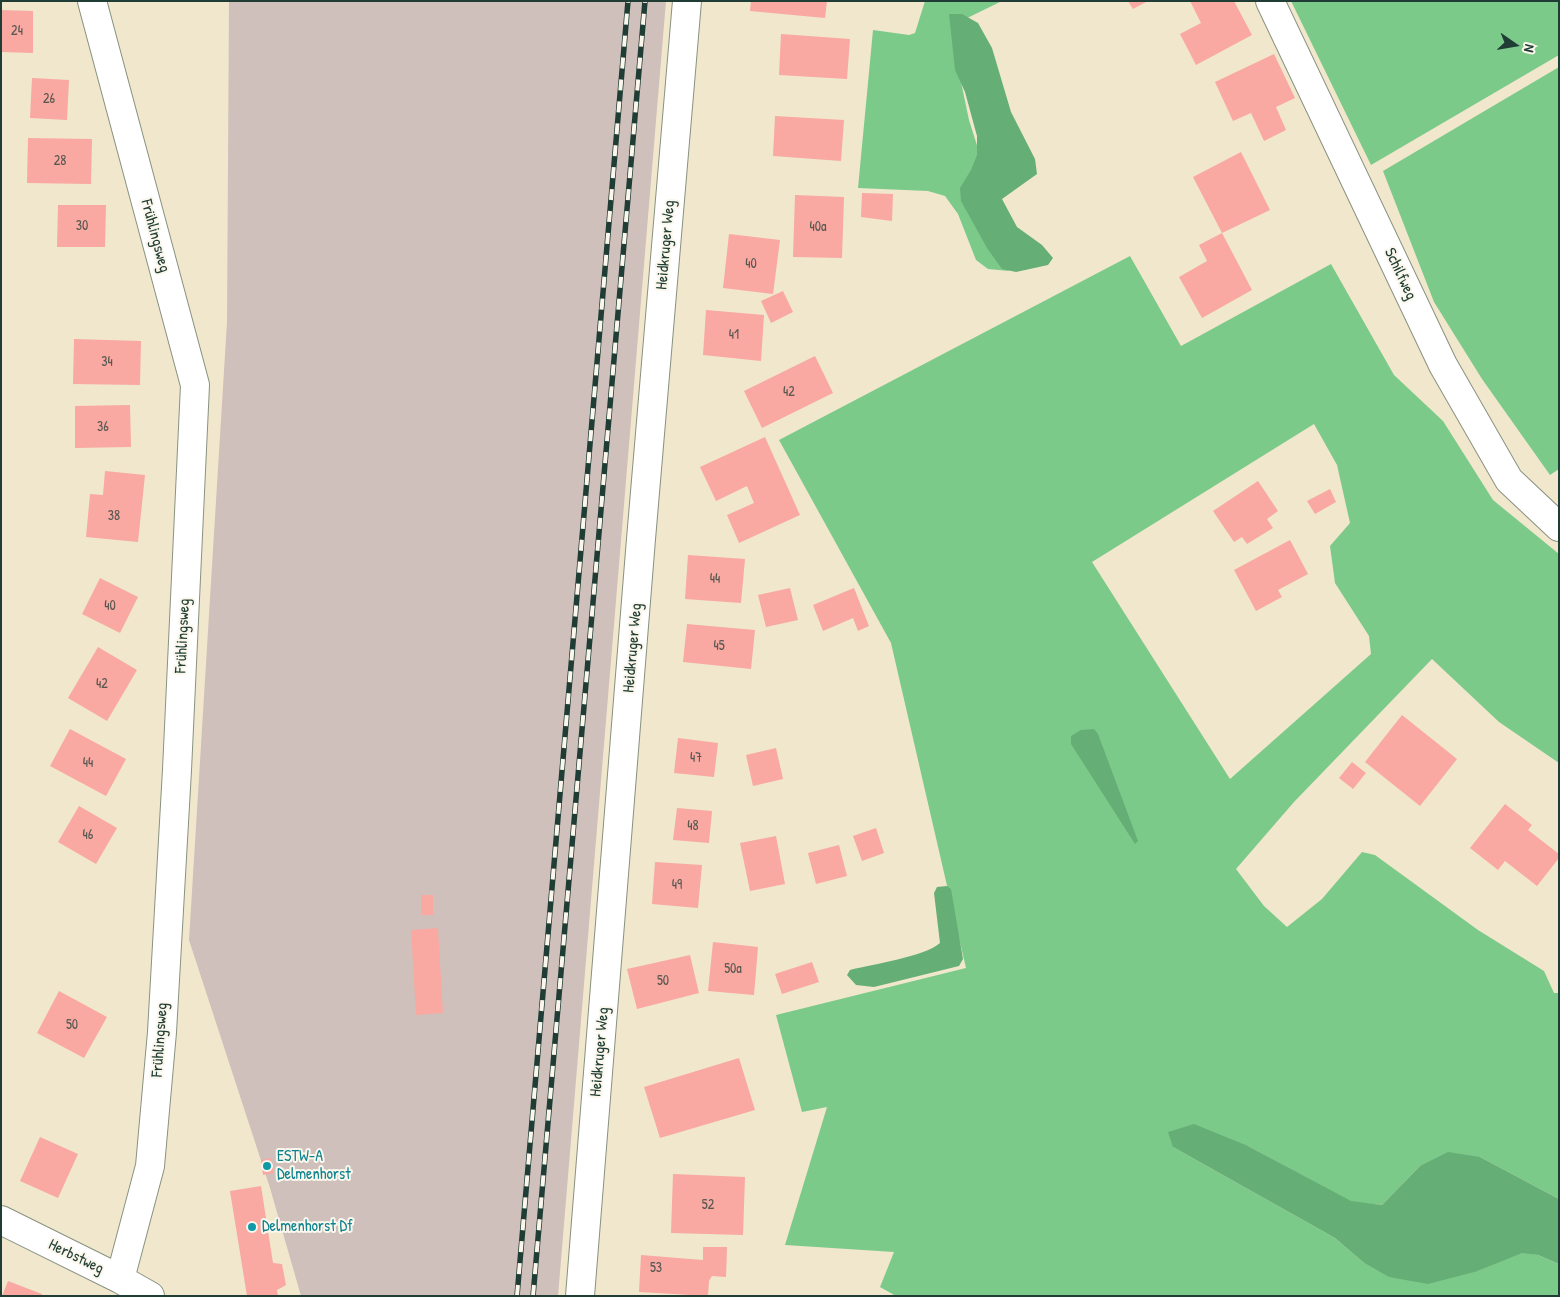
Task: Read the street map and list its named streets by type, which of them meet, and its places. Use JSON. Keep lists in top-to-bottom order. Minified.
{"streets":{"street":["Frühlingsweg","Heidkruger Weg","Schilfweg","Herbstweg"]},"crossings":[["Frühlingsweg","Herbstweg"]],"places":["ESTW-A Delmenhorst","Delmenhorst Df"],"house_numbers":["24","26","28","30","40a","40","41","34","42","36","38","44","40","45","42","47","44","48","46","49","50a","50","50","52","53"],"north":"right"}
